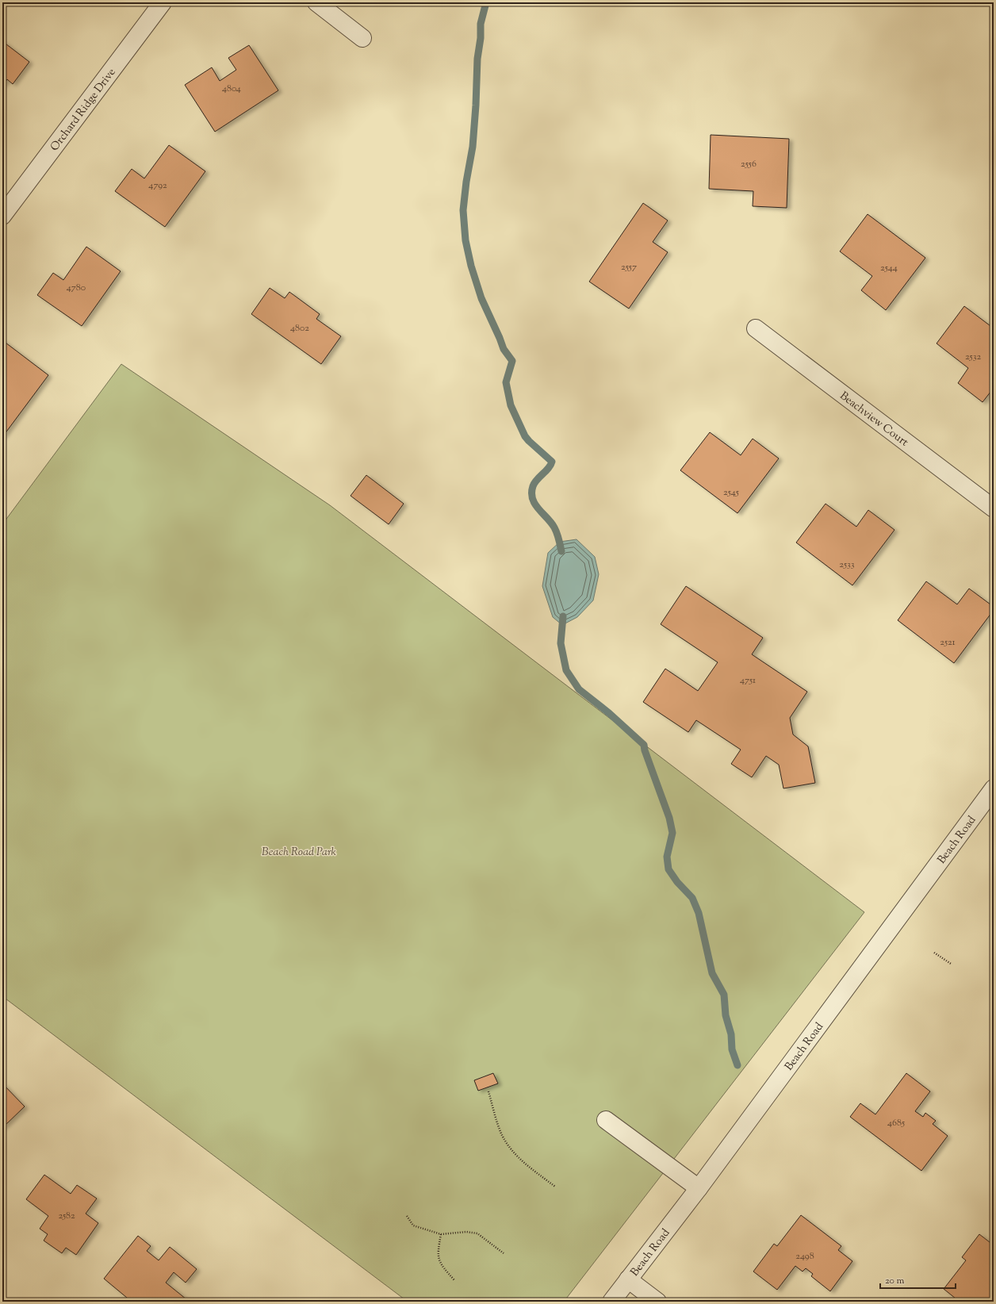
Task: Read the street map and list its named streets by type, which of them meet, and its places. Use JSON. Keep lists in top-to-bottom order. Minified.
{"streets":{"street":["Orchard Ridge Drive","Beachview Court","Beach Road"]},"parks":["Beach Road Park"],"house_numbers":["4804","2556","4792","2557","2544","4780","4802","2532","2545","2533","2521","4751","4685","2582","2498"],"scale_bar":"20 m"}
